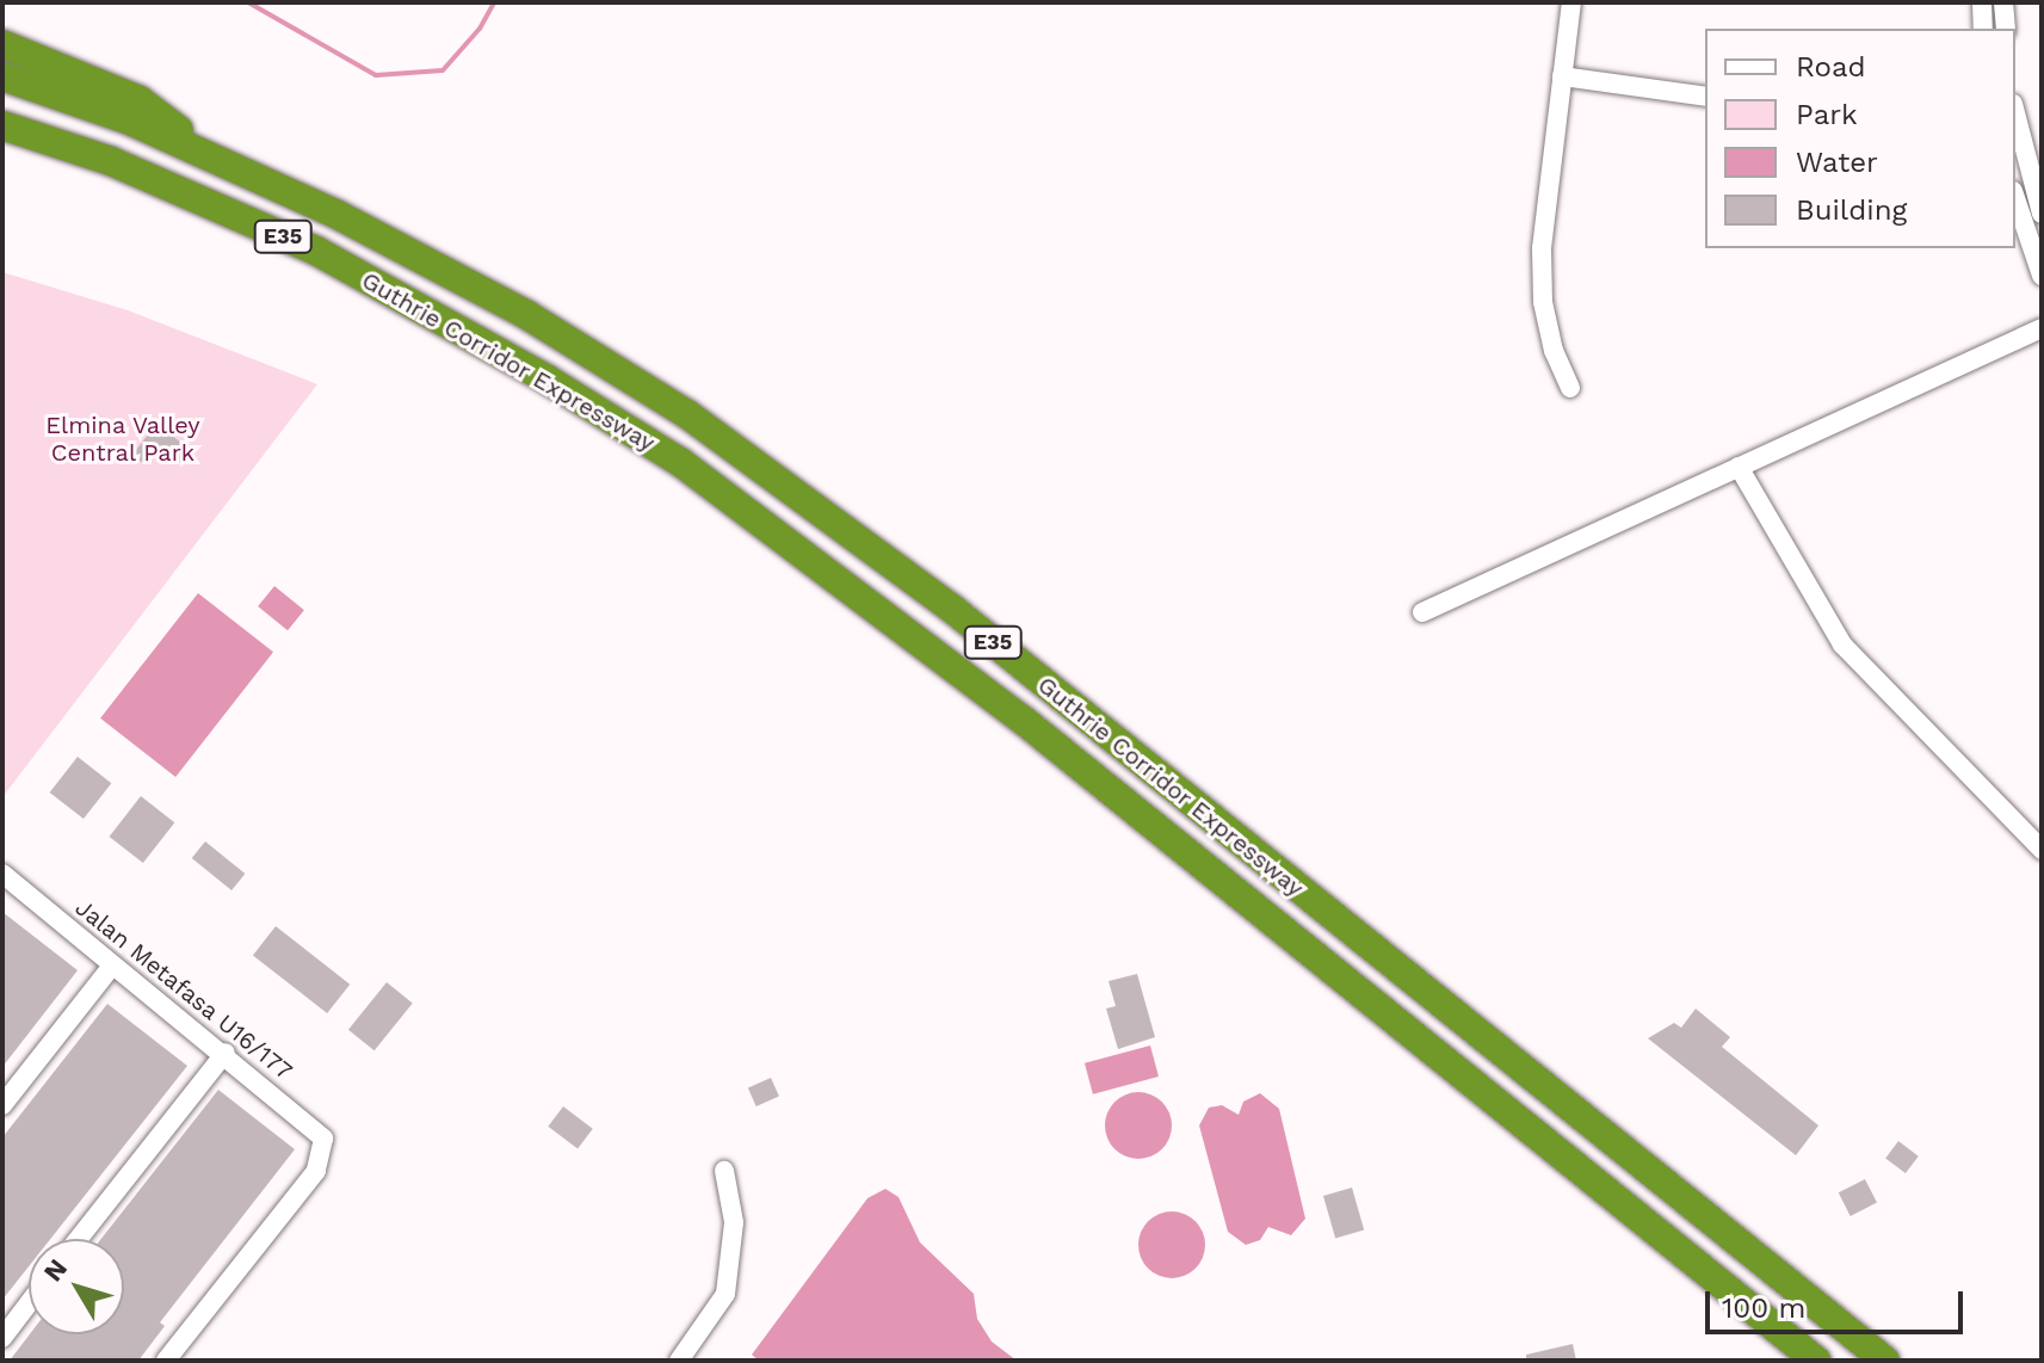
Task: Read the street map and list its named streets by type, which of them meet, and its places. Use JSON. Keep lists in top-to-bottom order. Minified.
{"streets":{"highway":["E35","Guthrie Corridor Expressway"],"street":["Jalan Metafasa U16/177"]},"parks":["Elmina Valley Central Park"],"legend":["Road","Park","Water","Building"],"scale_bar":"100 m","north":"top left"}
